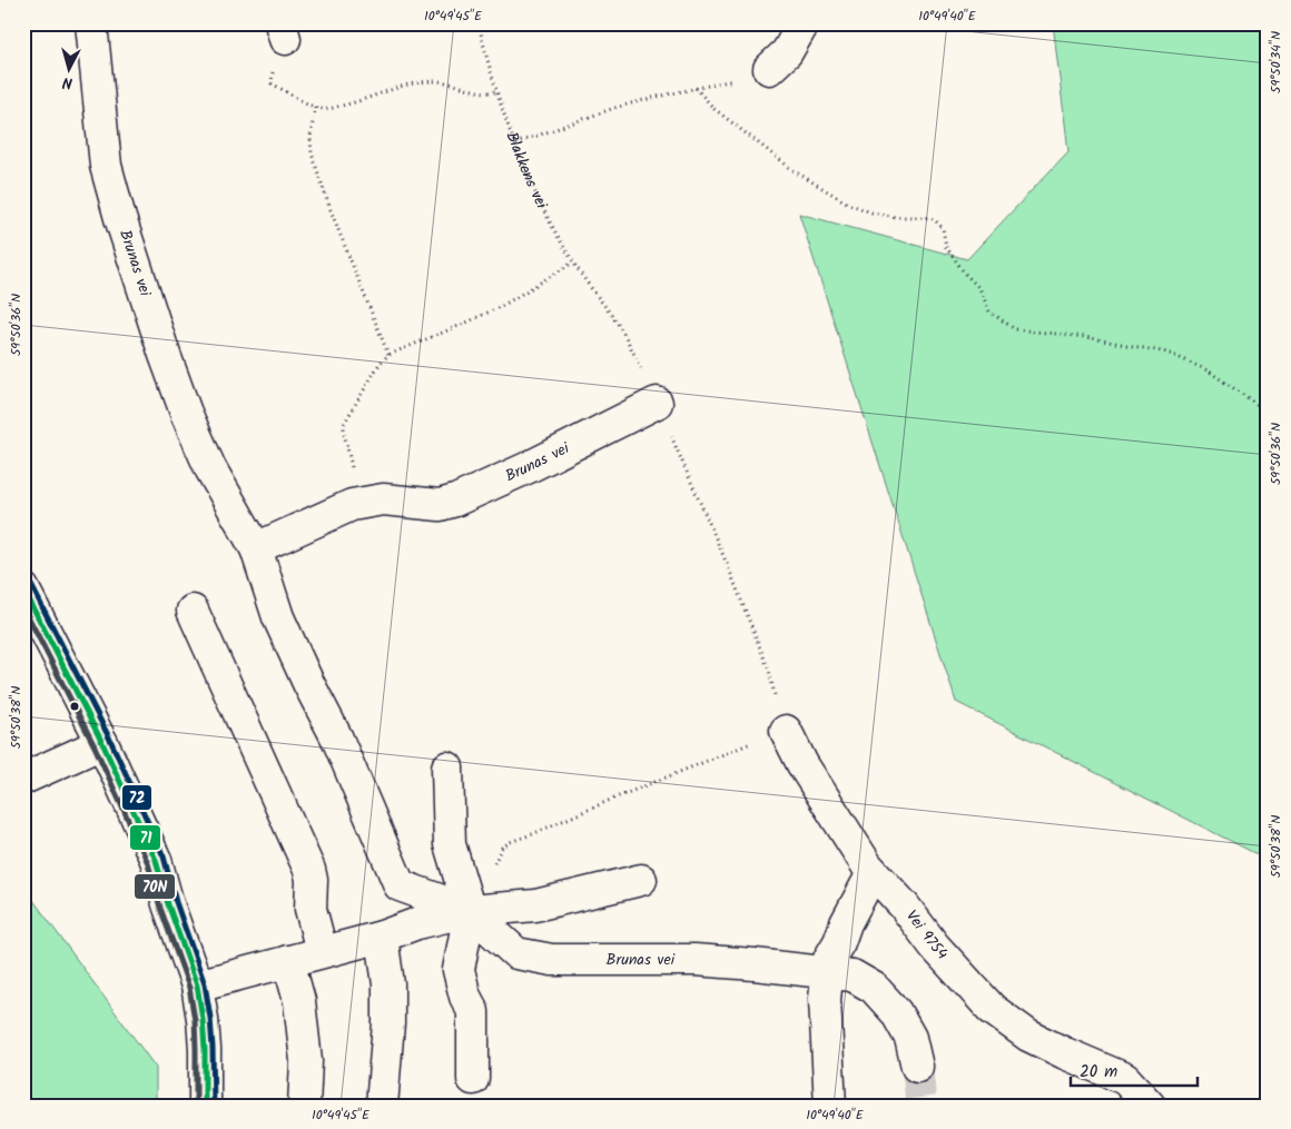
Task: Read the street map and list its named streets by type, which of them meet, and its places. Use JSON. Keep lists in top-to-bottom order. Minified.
{"streets":{"street":["Brunas vei","Vei 9754"],"path":["Blakkens vei"]},"crossings":[["Blakkens vei","Brunas vei"]],"lines":["transit line 72","transit line 71","transit line 70N"],"scale_bar":"20 m","north":"bottom","coordinates":["10°49'45\"E","10°49'40\"E","59°50'34\"N","59°50'36\"N","59°50'38\"N"]}
